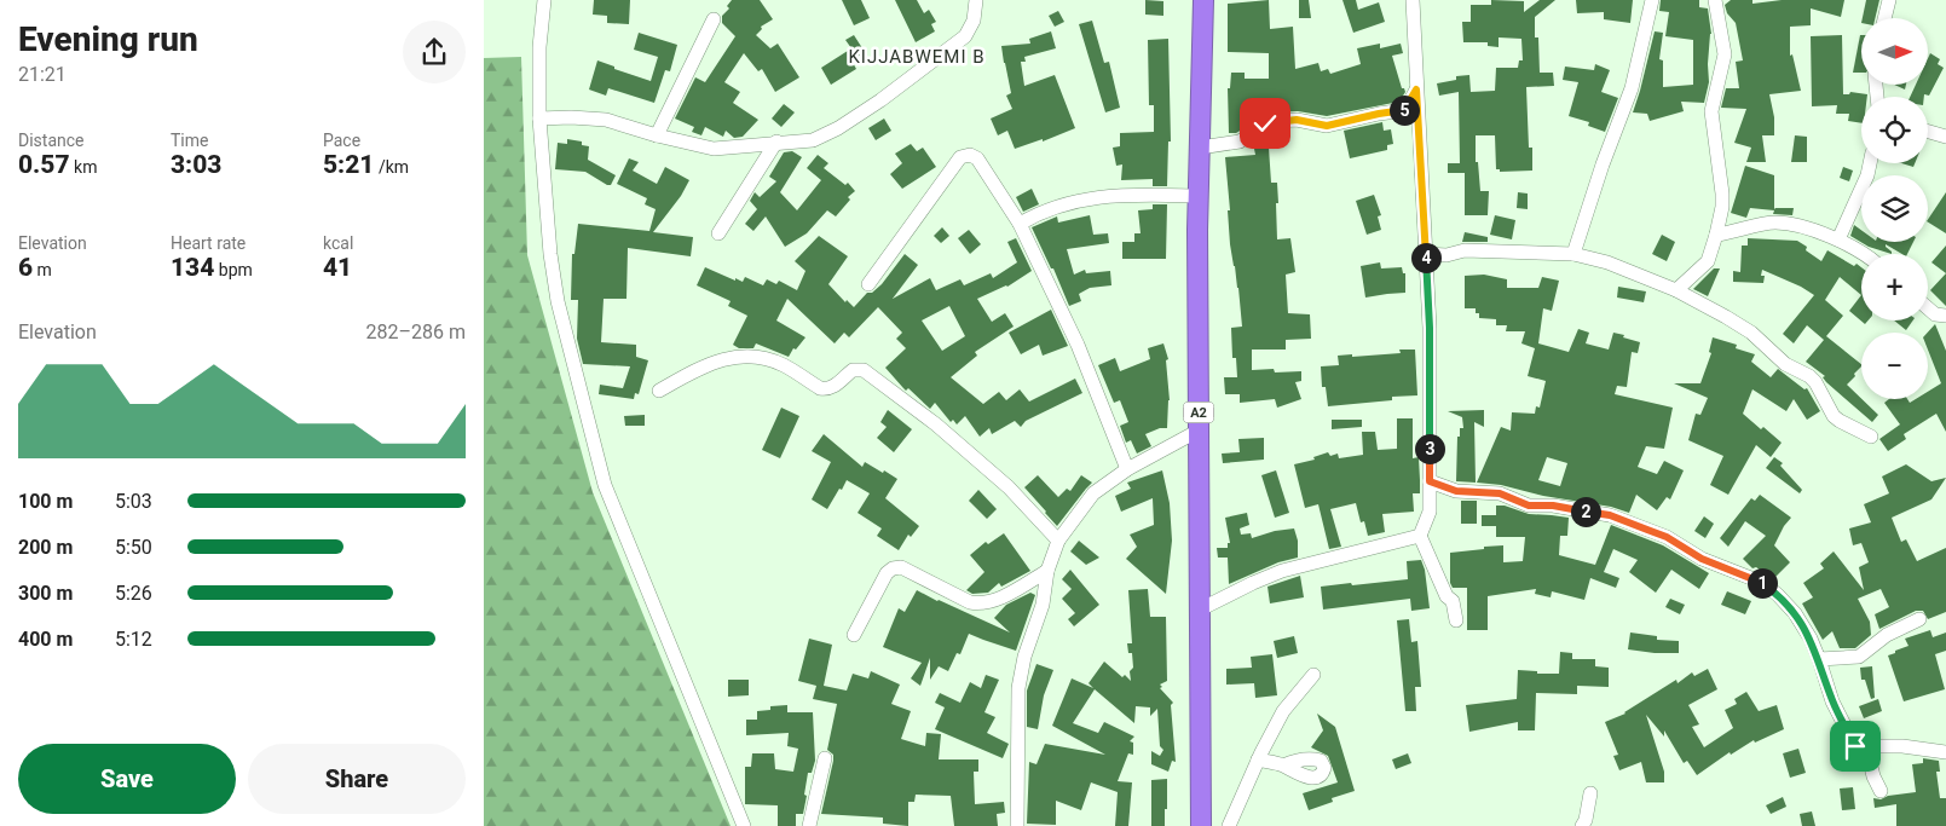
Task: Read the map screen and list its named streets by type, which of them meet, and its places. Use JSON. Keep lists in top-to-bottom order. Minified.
{"streets":{"highway":["A2"]},"districts":["KIJJABWEMI B"],"north":"right","page":{"heading":["Evening run","21:21"],"map_buttons":["+","−"],"pins":["5","4","3","2","1"],"stats":[["Distance","0.57 km"],["Time","3:03"],["Pace","5:21 /km"],["Elevation","6 m"],["Heart rate","134 bpm"],["kcal","41"]],"chart":["Elevation","282–286 m"],"list":[{"name":"100 m","note":"5:03"},{"name":"200 m","note":"5:50"},{"name":"300 m","note":"5:26"},{"name":"400 m","note":"5:12"}],"buttons":["Save","Share"]}}
